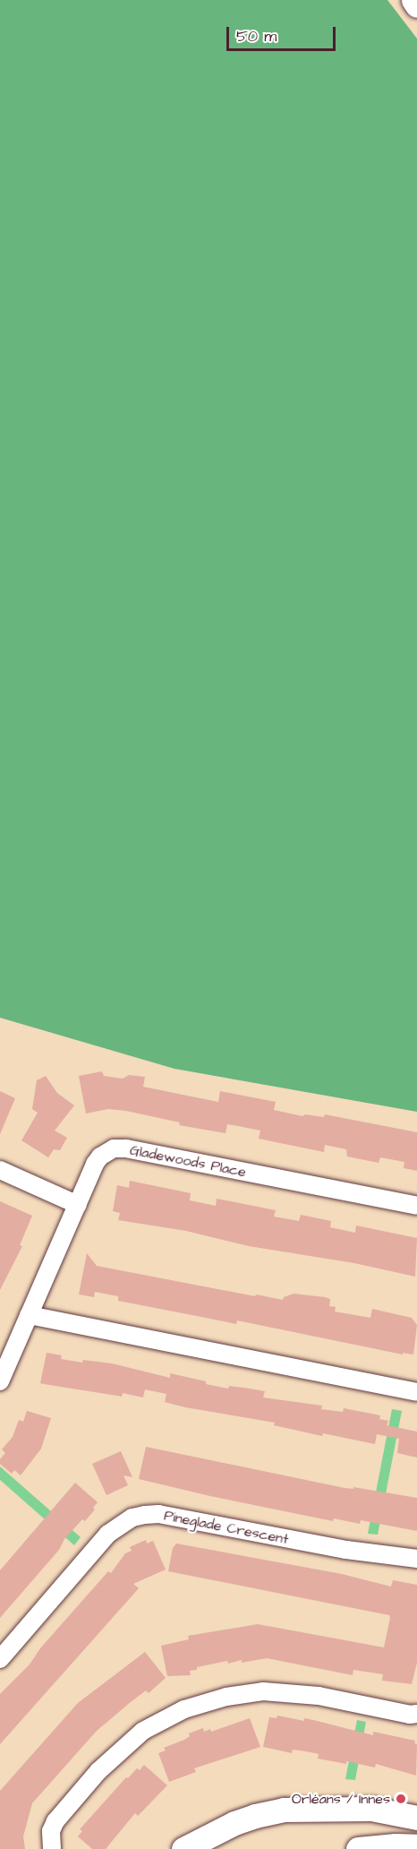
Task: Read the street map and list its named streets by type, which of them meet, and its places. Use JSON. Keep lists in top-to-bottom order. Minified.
{"streets":{"street":["Gladewoods Place","Pineglade Crescent"]},"places":["Orléans / Innes"],"scale_bar":"50 m"}
